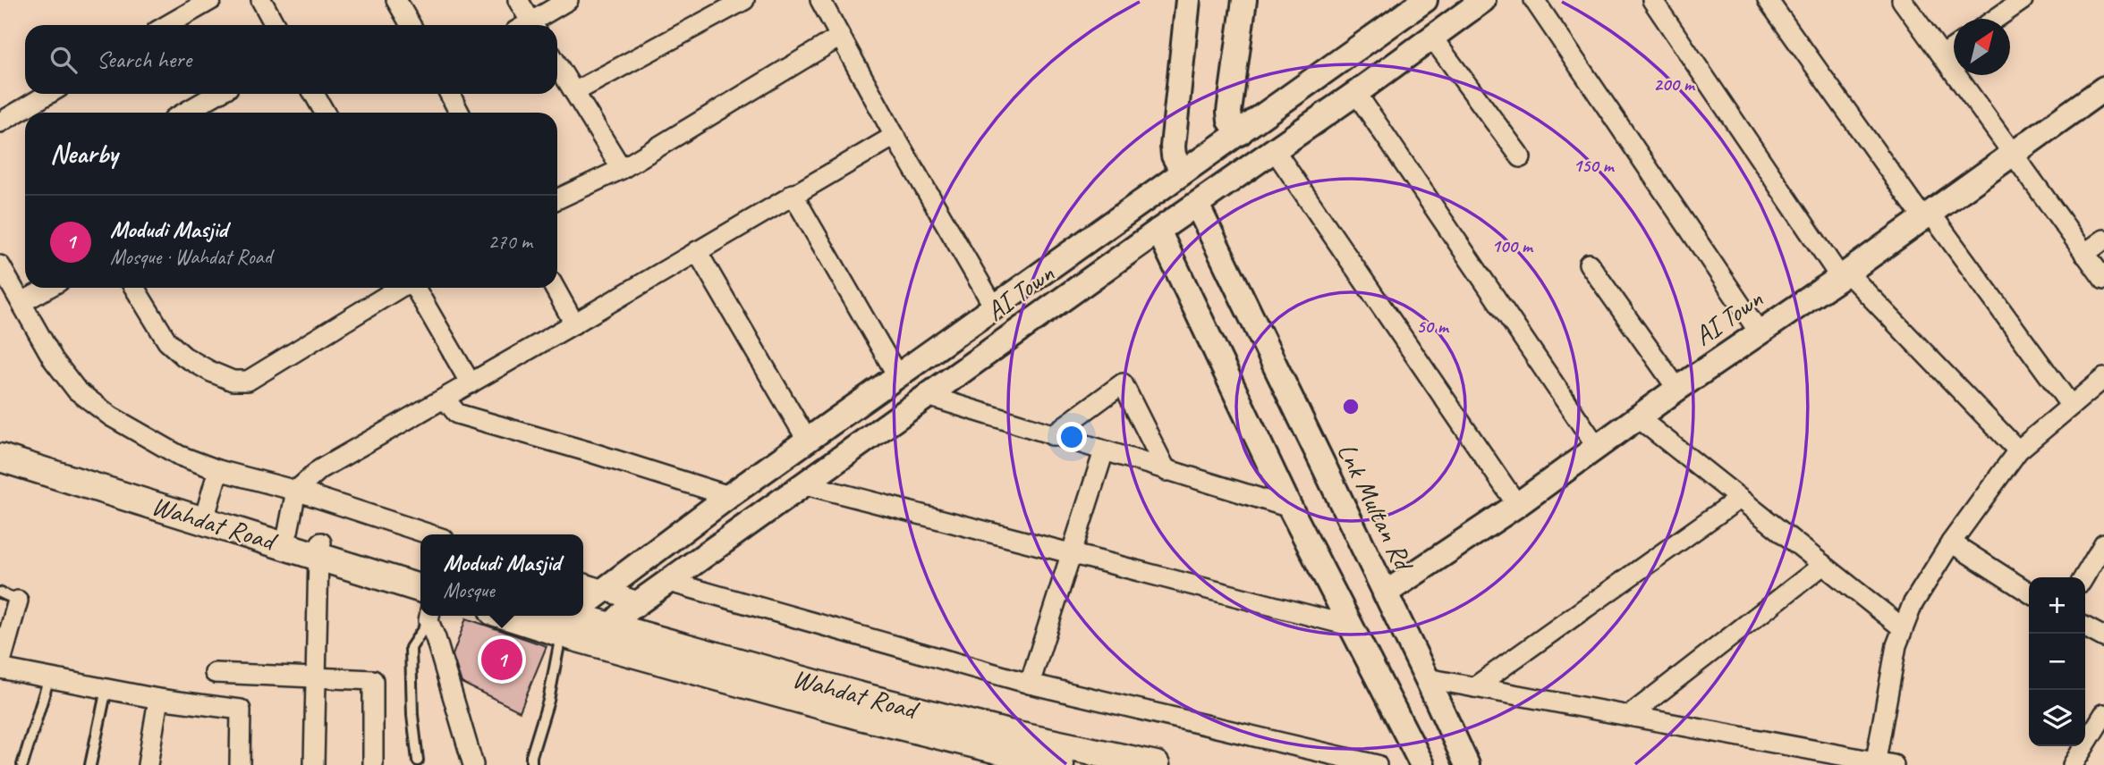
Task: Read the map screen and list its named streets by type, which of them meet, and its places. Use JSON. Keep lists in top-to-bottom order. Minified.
{"streets":{"main road":["Wahdat Road"],"street":["AI Town","Lnk Multan Rd"]},"crossings":[["AI Town","Lnk Multan Rd"],["AI Town","Wahdat Road"]],"north":"top right","page":{"search":"Search here","heading":"Nearby","list":[{"mark":"1","name":"Modudi Masjid","note":"Mosque · Wahdat Road","value":"270 m"}],"popup":["Modudi Masjid","Mosque"],"map_buttons":["+","−"],"pins":"1"},"rings":["200 m","150 m","100 m","50 m"]}
